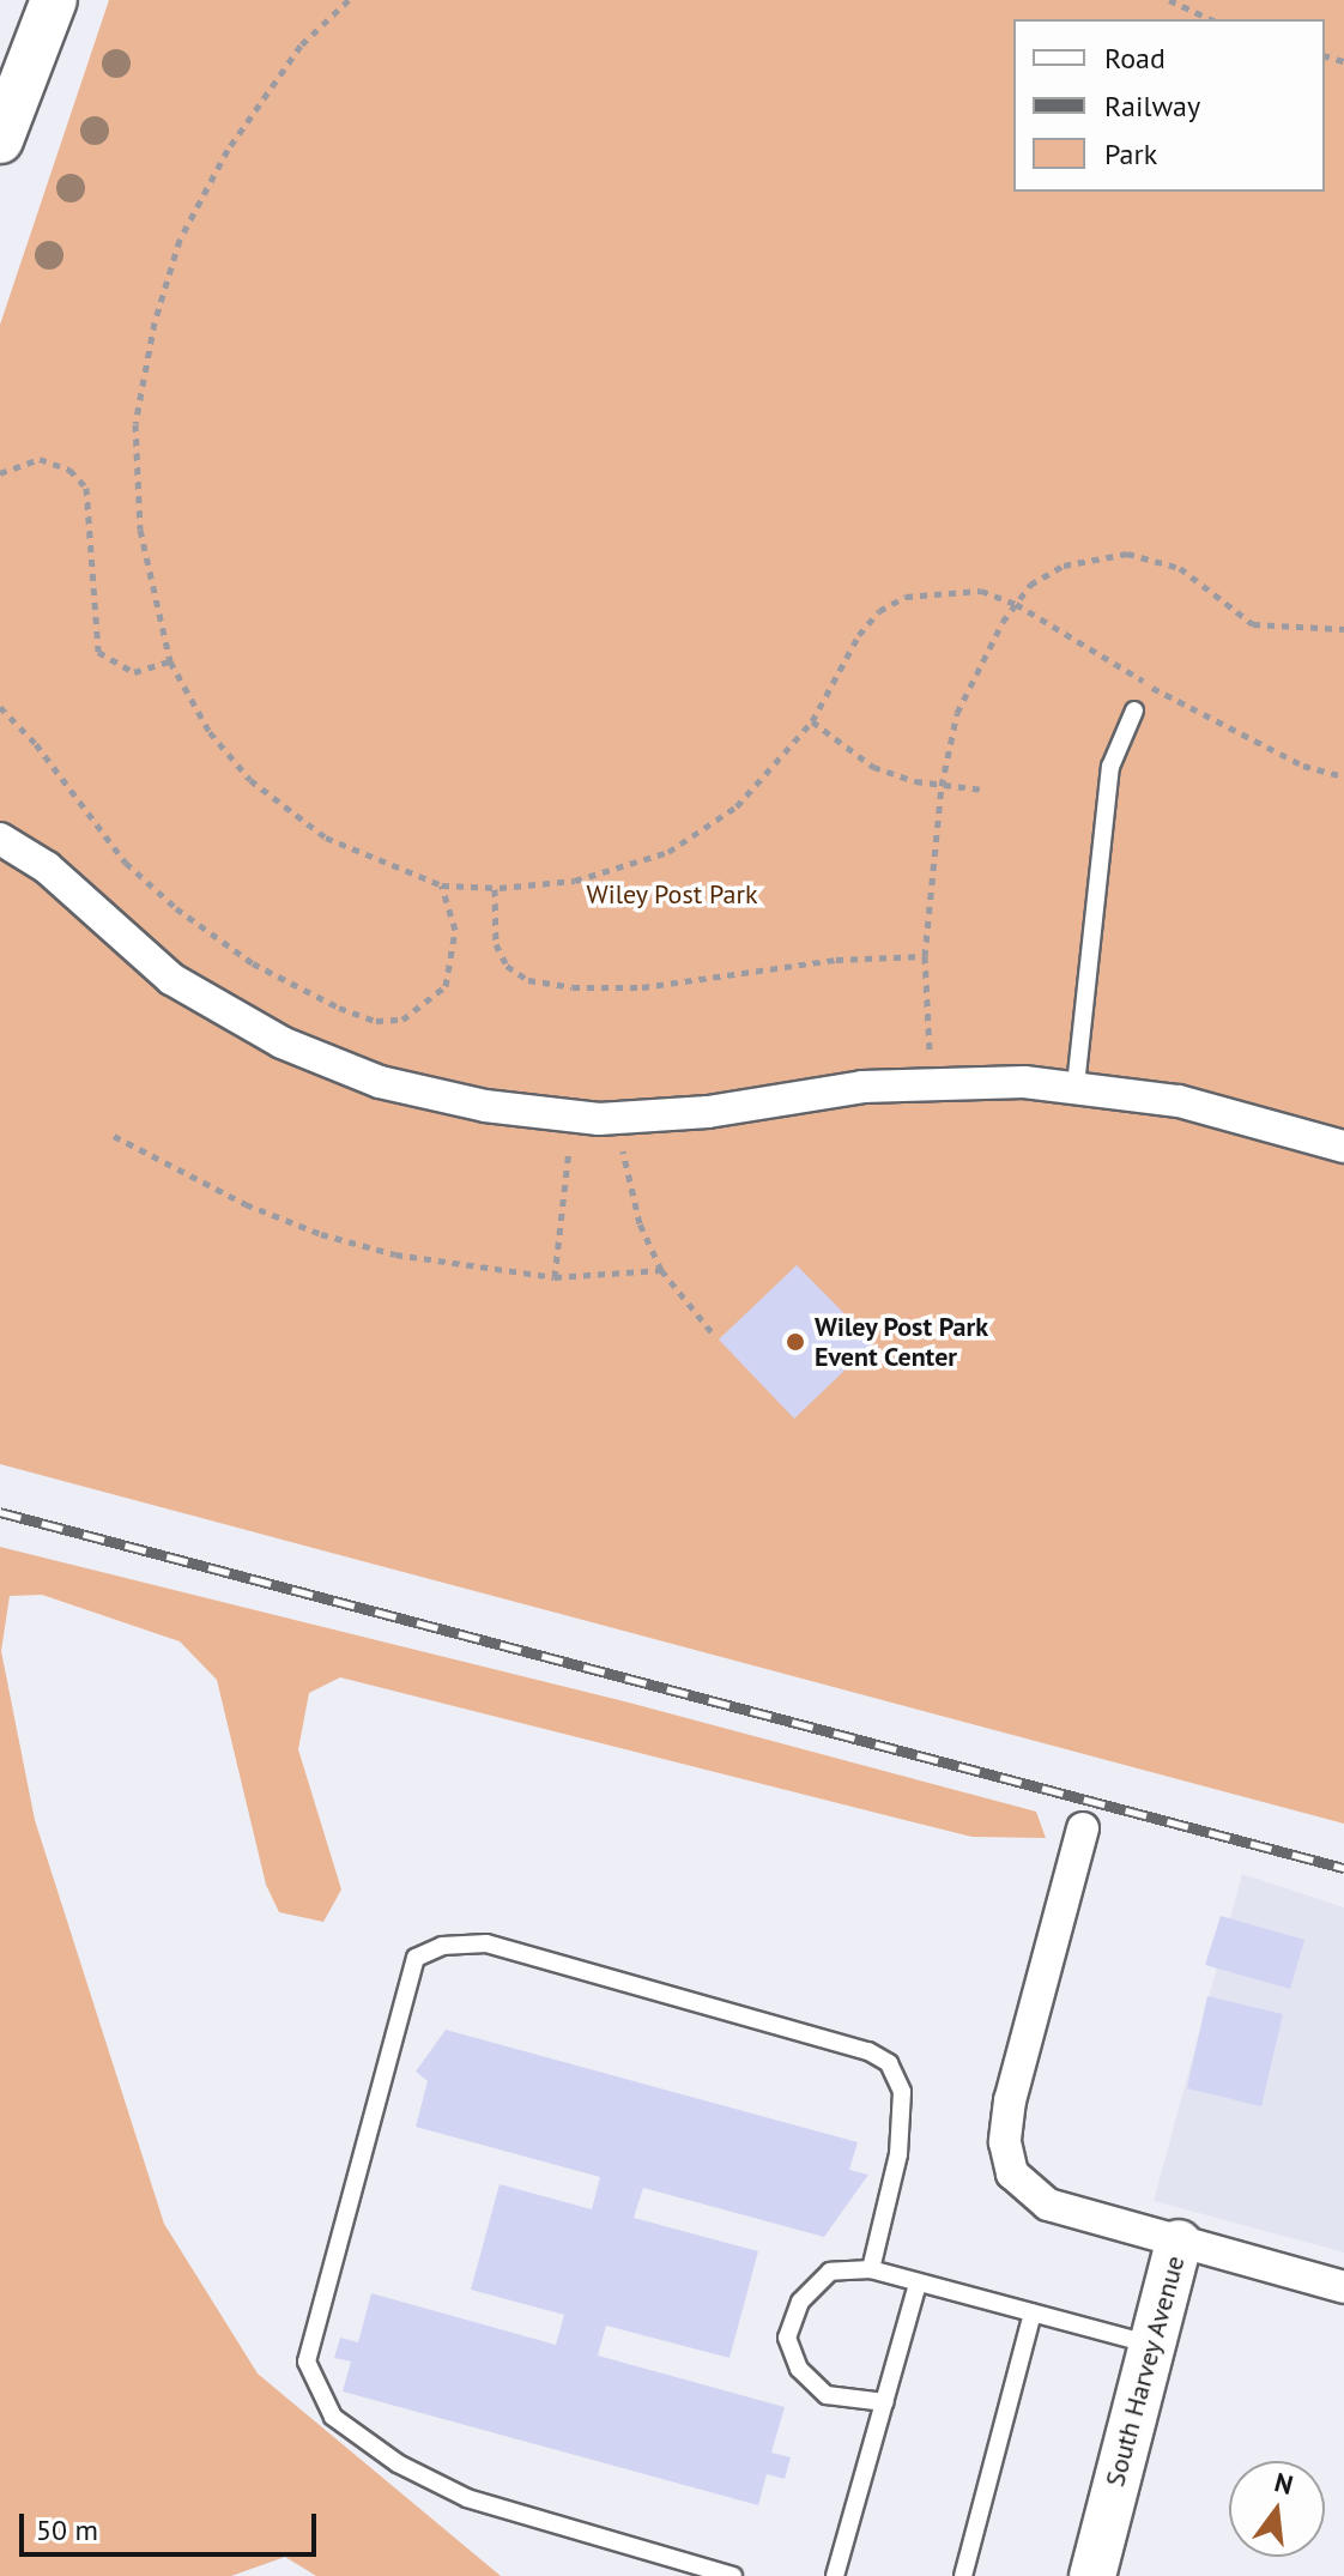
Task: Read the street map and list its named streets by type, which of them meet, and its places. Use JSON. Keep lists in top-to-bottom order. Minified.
{"streets":{"street":["South Harvey Avenue"]},"parks":["Wiley Post Park"],"places":["Wiley Post Park Event Center"],"legend":["Road","Railway","Park"],"scale_bar":"50 m","north":"top"}
